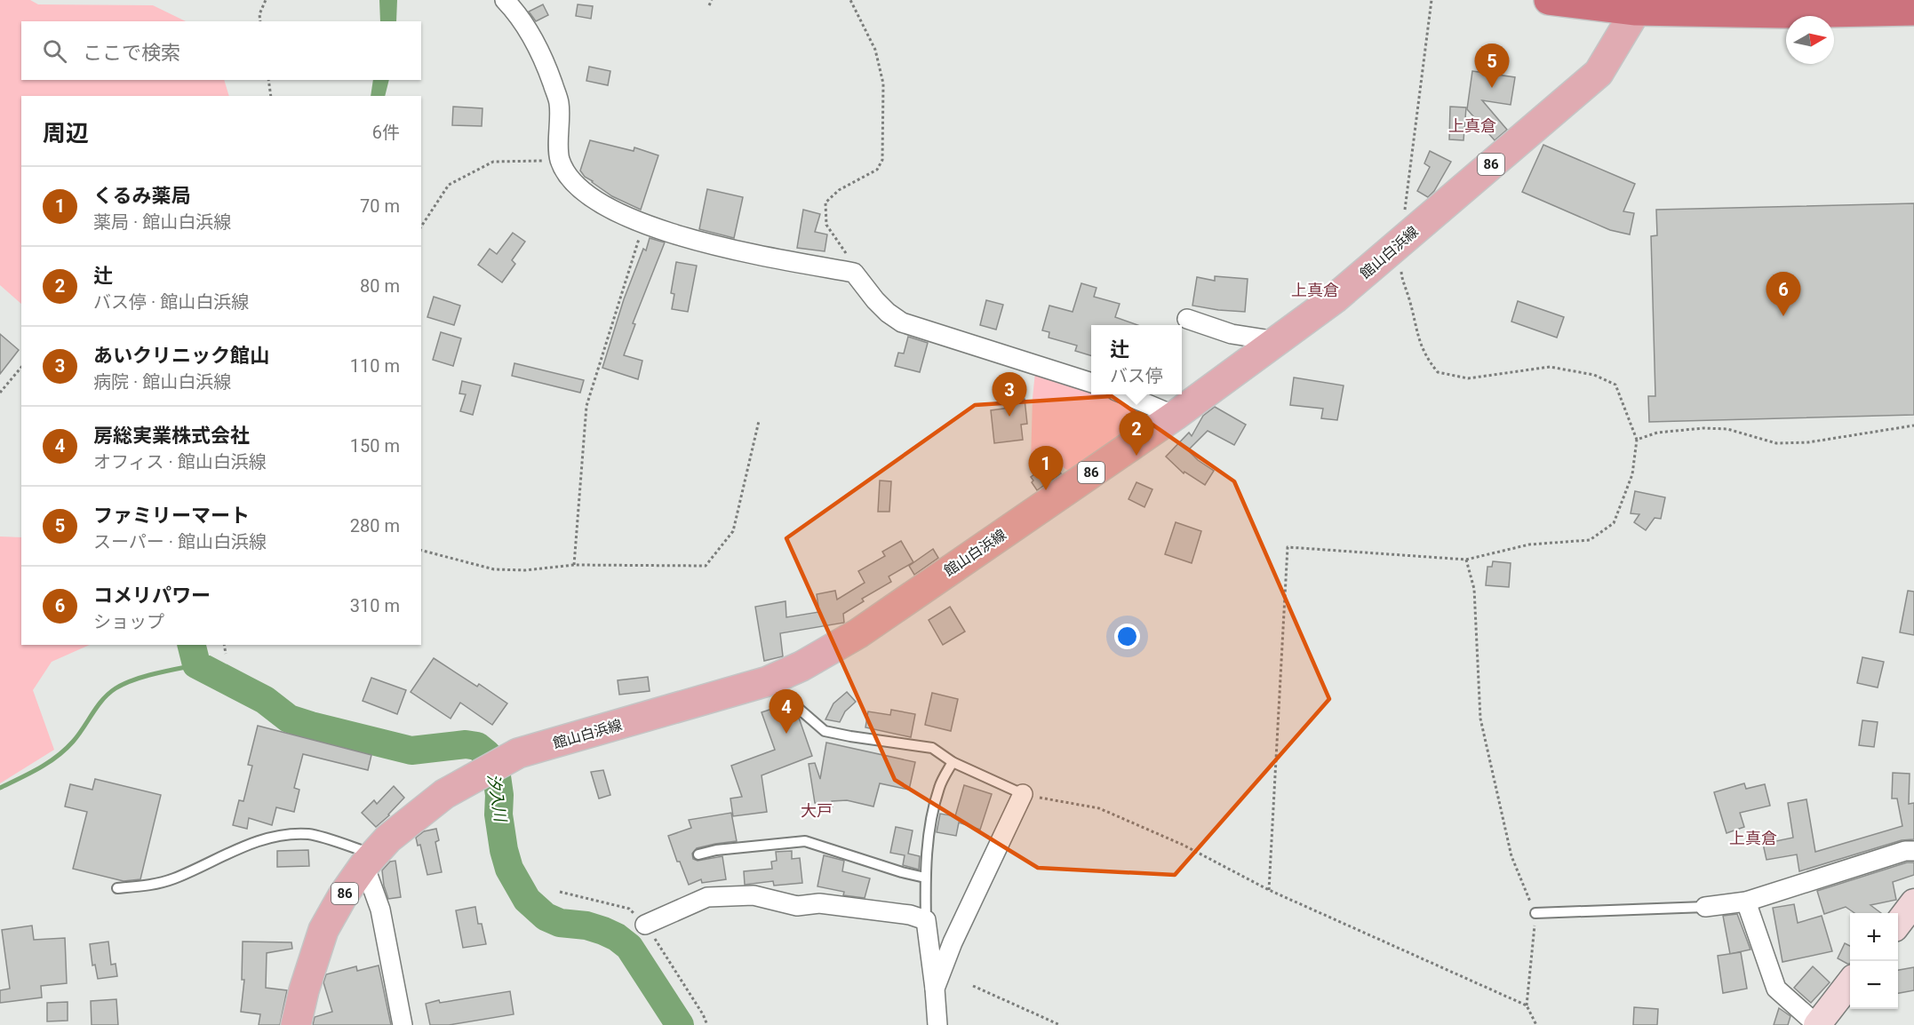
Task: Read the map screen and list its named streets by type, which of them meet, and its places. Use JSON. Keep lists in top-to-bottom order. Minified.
{"streets":{"main road":["86","館山白浜線"]},"districts":["上真倉","上真倉","大戸","上真倉"],"water":["汐入川"],"north":"right","page":{"search":"ここで検索","pins":["5","6","3","2","1","4"],"heading":["周辺","6件"],"list":[{"mark":"1","name":"くるみ薬局","note":"薬局 · 館山白浜線","value":"70 m"},{"mark":"2","name":"辻","note":"バス停 · 館山白浜線","value":"80 m"},{"mark":"3","name":"あいクリニック館山","note":"病院 · 館山白浜線","value":"110 m"},{"mark":"4","name":"房総実業株式会社","note":"オフィス · 館山白浜線","value":"150 m"},{"mark":"5","name":"ファミリーマート","note":"スーパー · 館山白浜線","value":"280 m"},{"mark":"6","name":"コメリパワー","note":"ショップ","value":"310 m"}],"popup":["辻","バス停"],"map_buttons":["+","−"]}}
